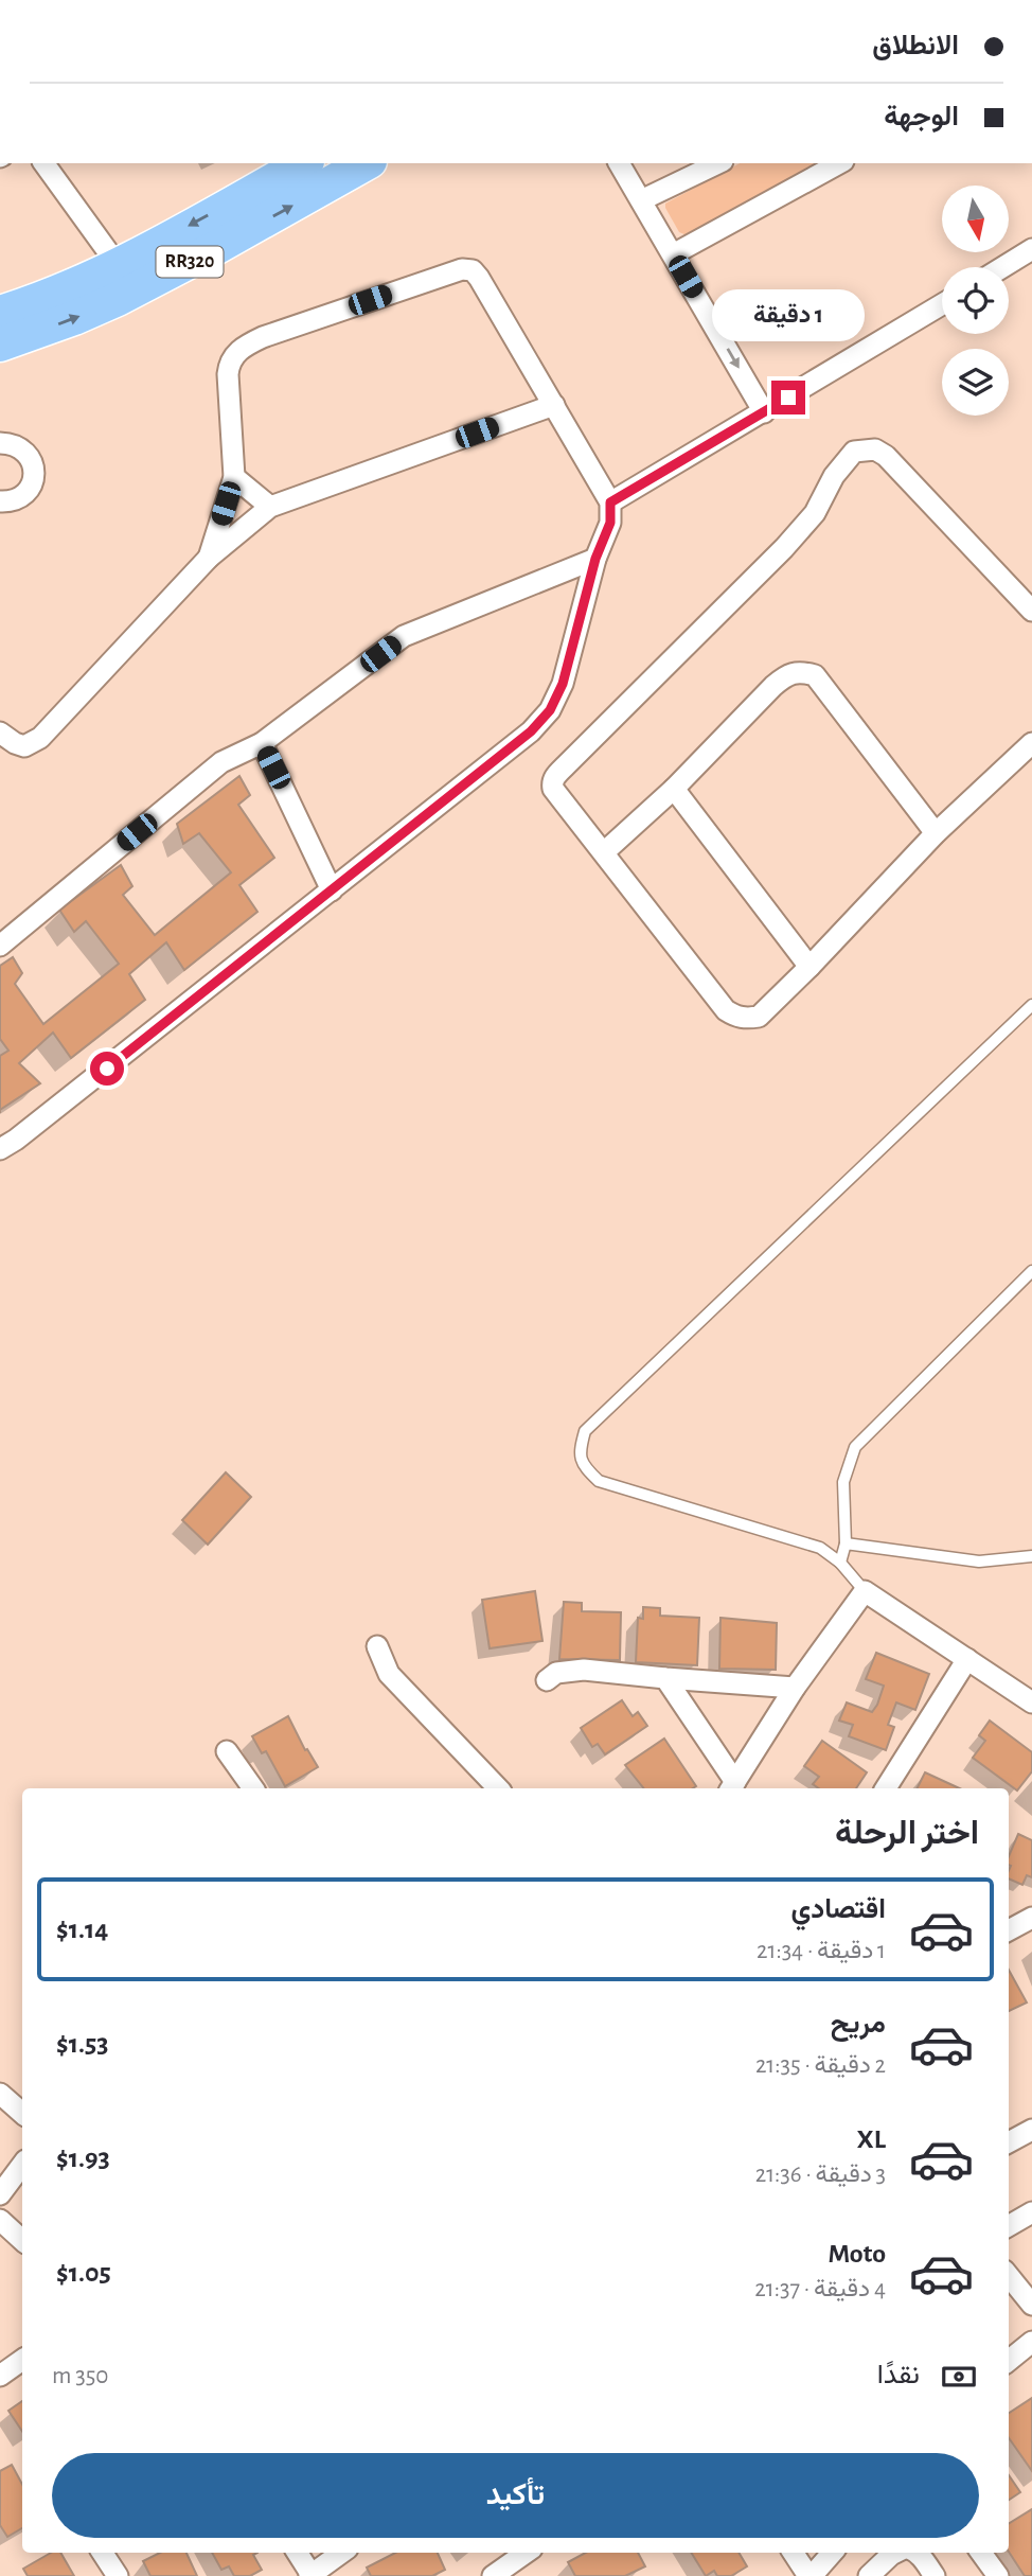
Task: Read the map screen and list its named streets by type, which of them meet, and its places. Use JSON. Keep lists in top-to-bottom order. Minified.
{"streets":{"main road":["RR320"]},"north":"bottom","page":{"banner":["الانطلاق","الوجهة"],"bubble":"1 دقيقة","heading":"اختر الرحلة","list":[{"name":"اقتصادي","note":"1 دقيقة · 21:34","value":"$1.14"},{"name":"مريح","note":"2 دقيقة · 21:35","value":"$1.53"},{"name":"XL","note":"3 دقيقة · 21:36","value":"$1.93"},{"name":"Moto","note":"4 دقيقة · 21:37","value":"$1.05"}],"pay":["نقدًا","350 m"],"buttons":"تأكيد"}}
